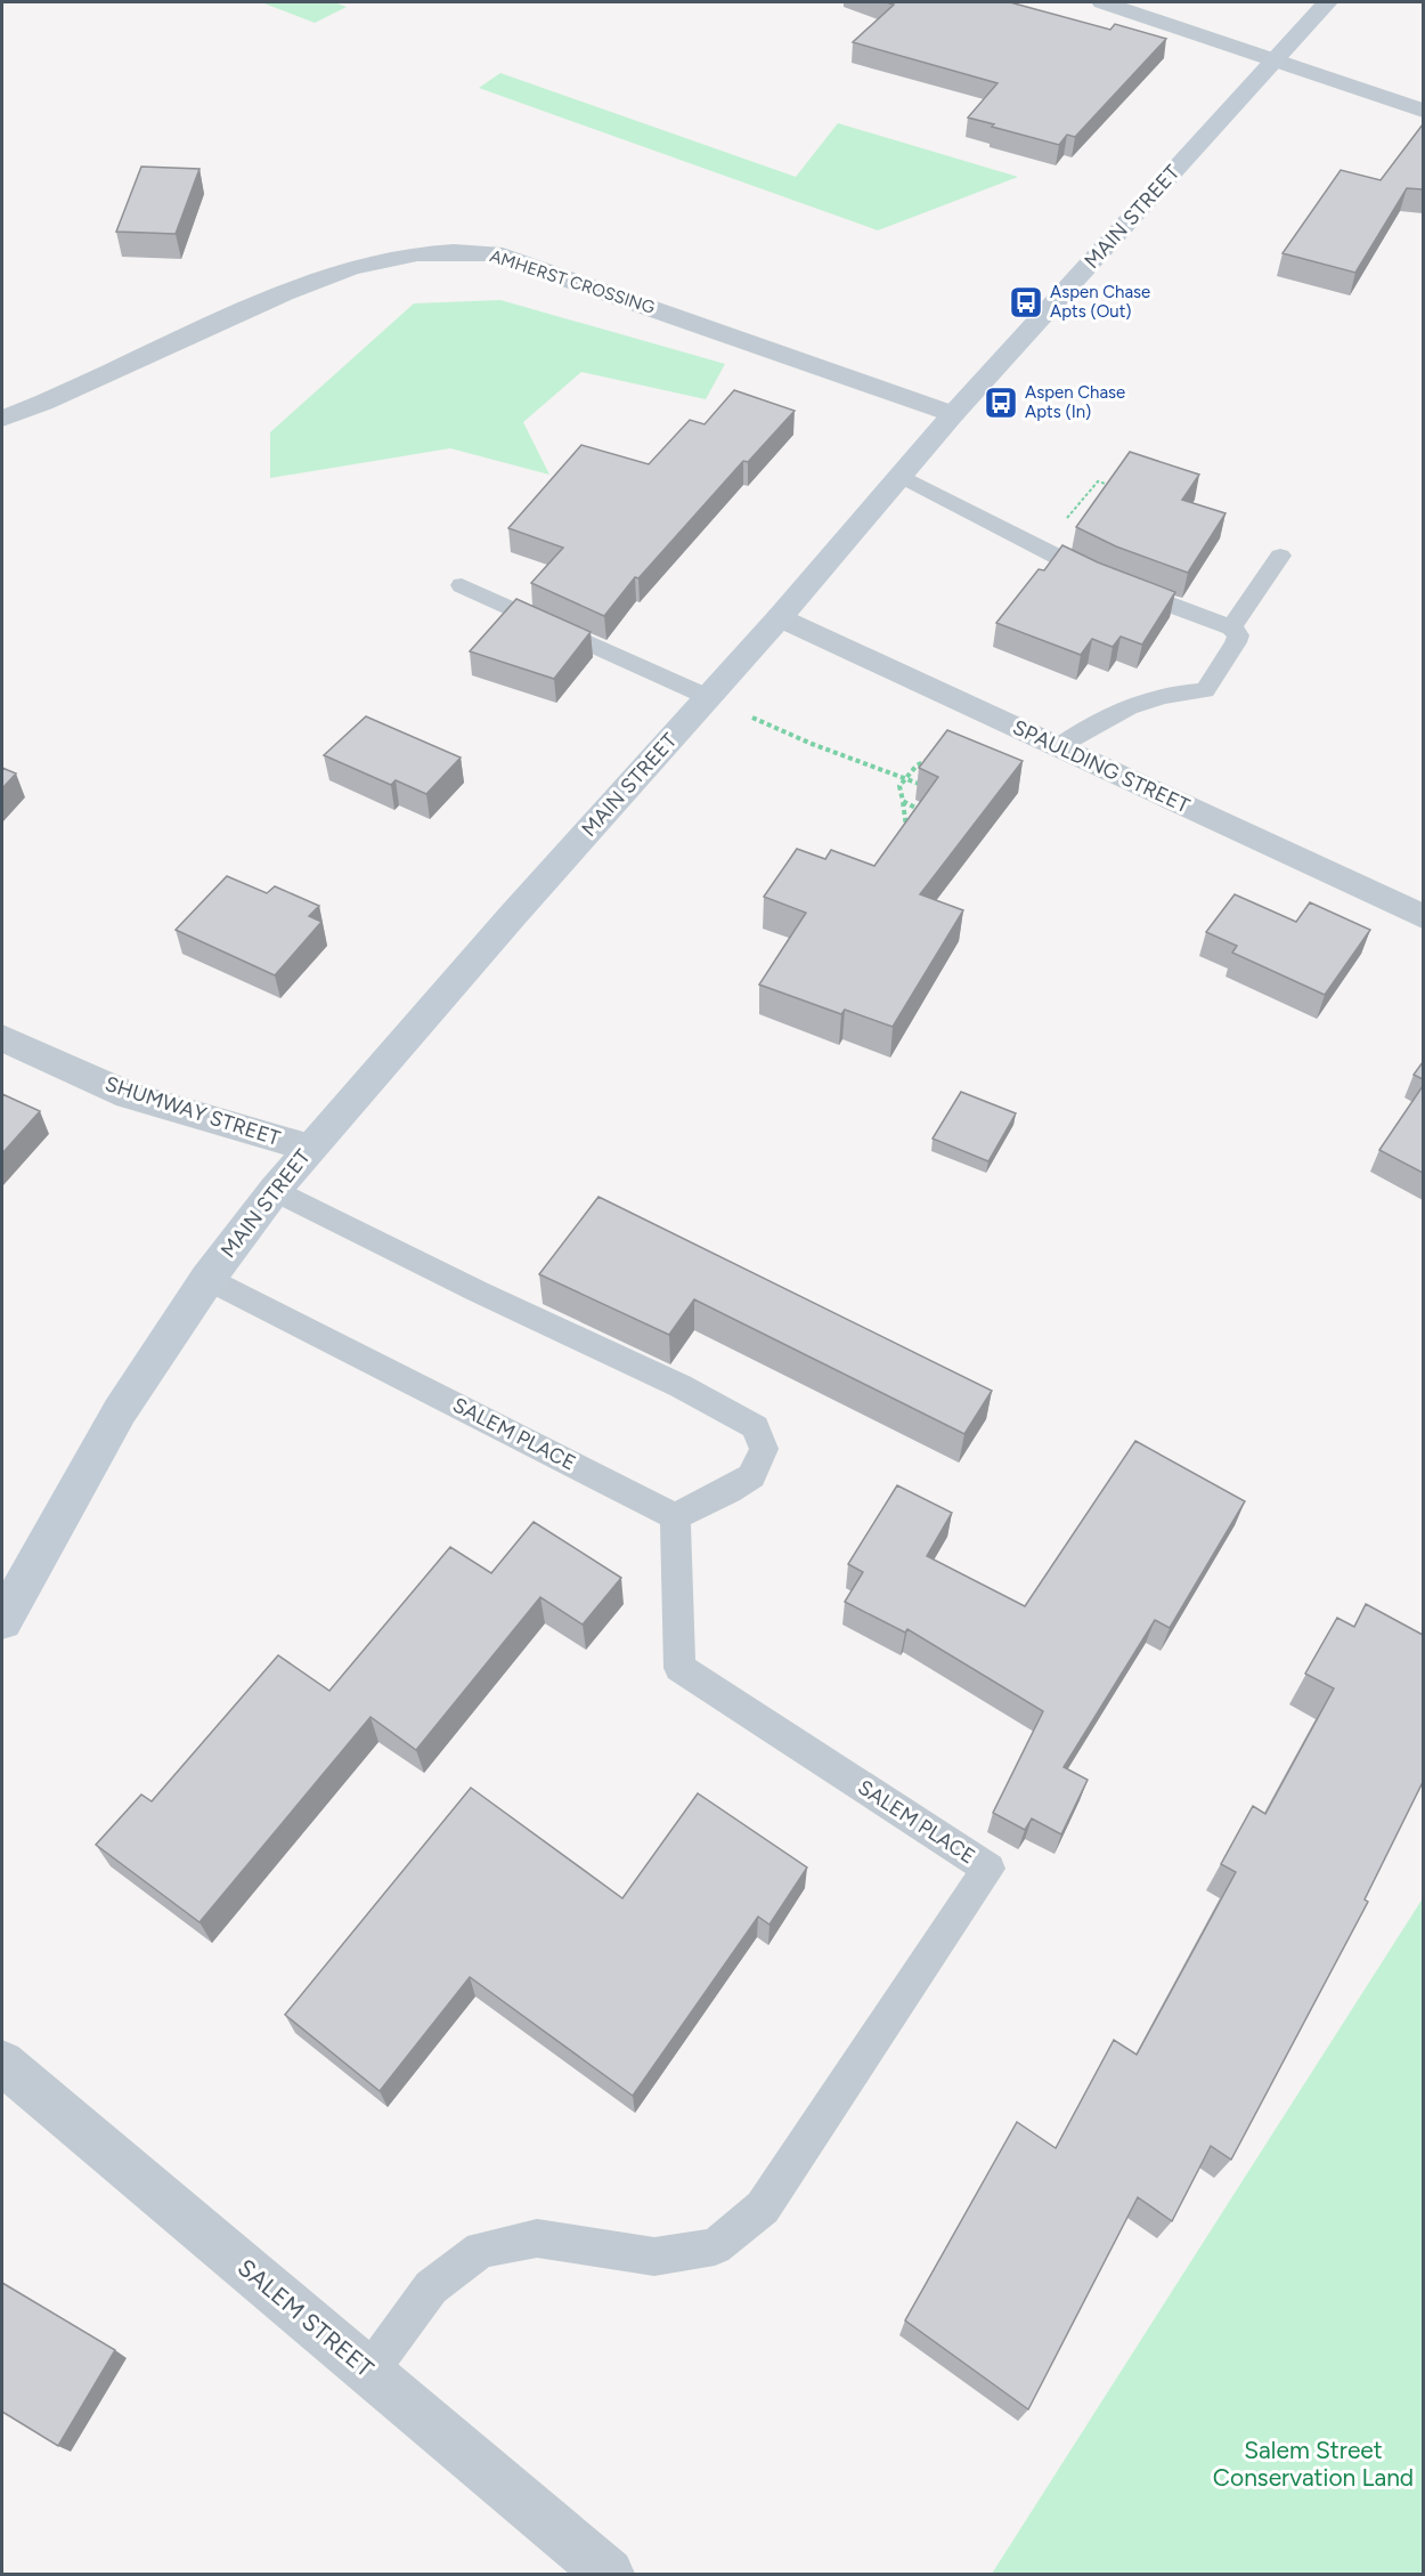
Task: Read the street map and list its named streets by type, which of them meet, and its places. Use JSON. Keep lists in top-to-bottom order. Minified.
{"streets":{"main road":["MAIN STREET"],"street":["AMHERST CROSSING","SPAULDING STREET","SHUMWAY STREET","SALEM STREET"],"lane":["SALEM PLACE"]},"crossings":[["MAIN STREET","AMHERST CROSSING"],["MAIN STREET","SPAULDING STREET"],["MAIN STREET","SHUMWAY STREET"],["MAIN STREET","SALEM PLACE"],["SALEM PLACE","SALEM STREET"]],"parks":["Salem Street Conservation Land"],"places":{"bus stop":["Aspen Chase Apts (Out)","Aspen Chase Apts (In)"]}}
